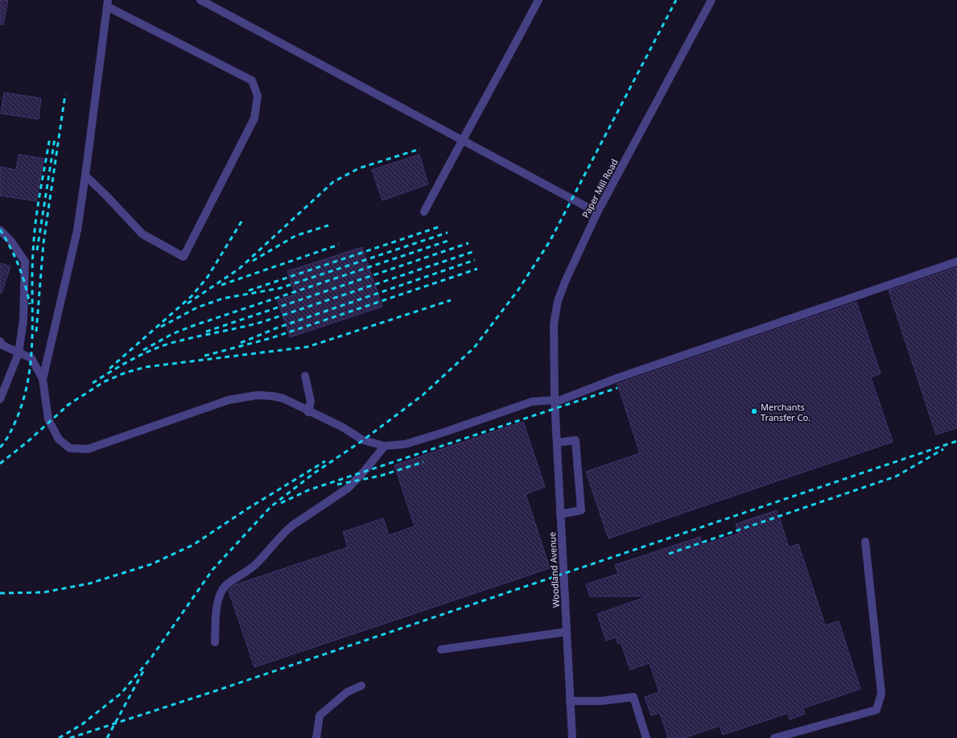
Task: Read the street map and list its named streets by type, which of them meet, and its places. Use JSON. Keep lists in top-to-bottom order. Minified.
{"streets":{"street":["Paper Mill Road","Woodland Avenue"]},"crossings":[["Paper Mill Road","Woodland Avenue"]],"places":["Merchants Transfer Co."]}
